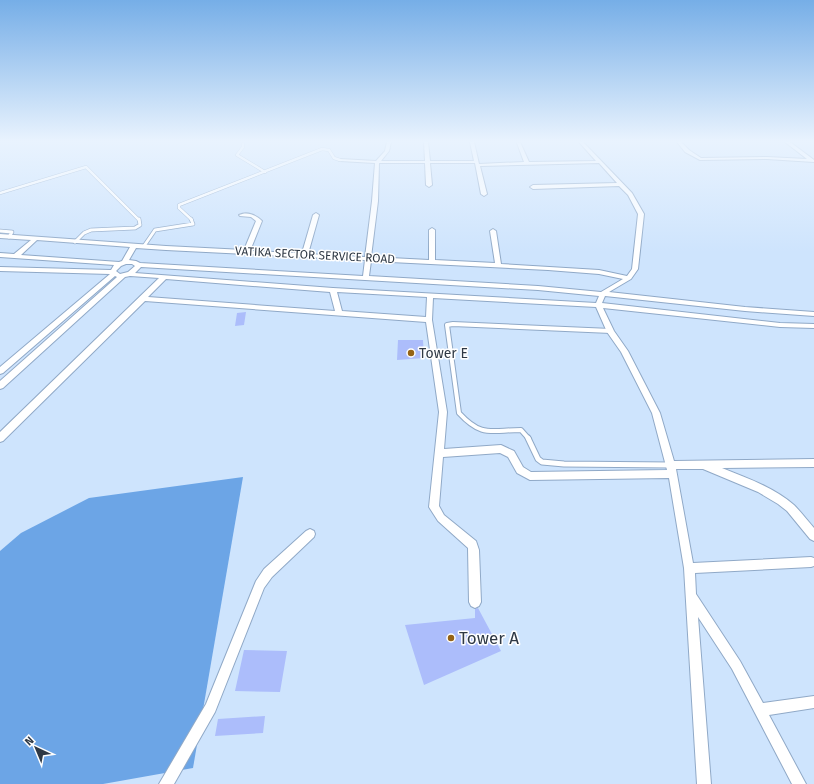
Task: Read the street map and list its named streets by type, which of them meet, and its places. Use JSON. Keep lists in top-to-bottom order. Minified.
{"streets":{"street":["VATIKA SECTOR SERVICE ROAD"]},"places":["Tower E","Tower A"],"north":"top left"}
